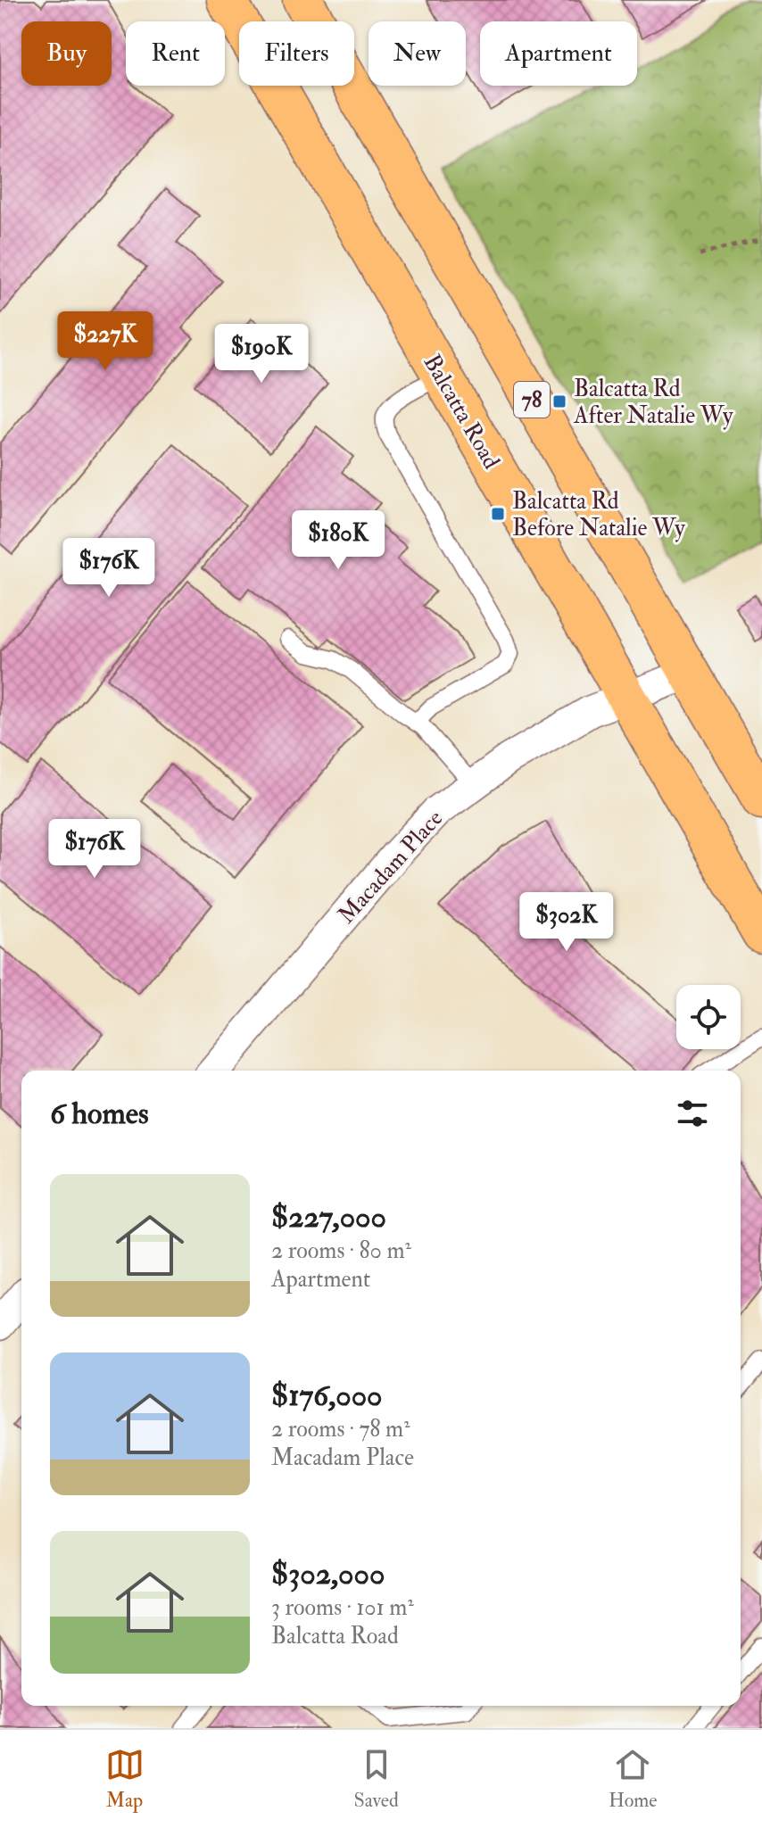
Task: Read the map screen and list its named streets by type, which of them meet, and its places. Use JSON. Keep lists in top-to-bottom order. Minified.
{"streets":{"main road":["78","Balcatta Road"],"street":["Macadam Place"]},"crossings":[["78","Macadam Place"],["Balcatta Road","Macadam Place"]],"places":{"transit":["Balcatta Rd After Natalie Wy","Balcatta Rd Before Natalie Wy"]},"page":{"chip":["Buy","Rent","Filters","New","Apartment"],"price":["$227K","$190K","$180K","$176K","$176K","$302K"],"heading":"6 homes","list":[{"name":"$227,000","note":"2 rooms · 80 m² · Apartment"},{"name":"$176,000","note":"2 rooms · 78 m² · Macadam Place"},{"name":"$302,000","note":"3 rooms · 101 m² · Balcatta Road"}],"tabs":["Map","Saved","Home"]}}
